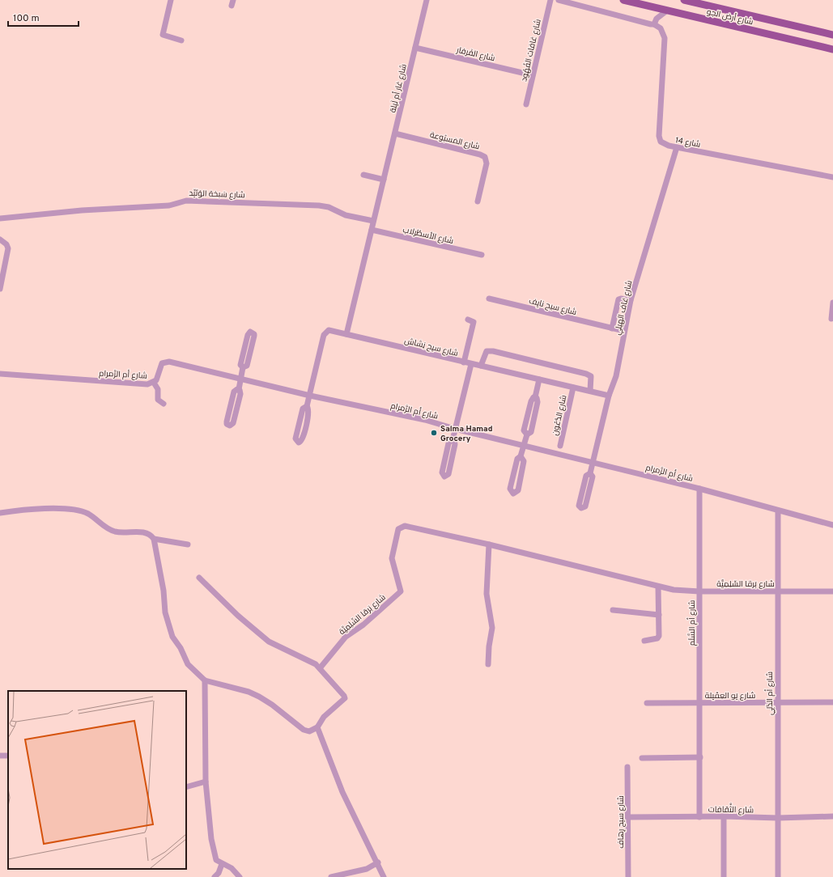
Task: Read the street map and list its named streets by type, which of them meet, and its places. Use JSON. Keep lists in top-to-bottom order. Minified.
{"streets":{"main road":["شارع أرض الجو"],"street":["شارع غافات الفُهُود","شارع الفَرفار","شارع غار أم لَيلة","شارع المَسبُوعة","شارع 14","شارع سَبخة الوُتَيِّد","شارع الأسطُرلاب","شارع سيح نايِف","شارع غاف الهيلي","شارع سيح نِشاش","شارع أم الرَّمرام","شارع الدُّعُون","شارع بَرقا السِّلِمِيَّة","شارع أم السَّلَم","شارع أم الدِّلِي","شارع يَو العِقَيلة","شارع الثَّقافات","شارع سيح رِهاف"]},"crossings":[["شارع أرض الجو","شارع 14"],["شارع غافات الفُهُود","شارع الفَرفار"],["شارع الفَرفار","شارع غار أم لَيلة"],["شارع غار أم لَيلة","شارع المَسبُوعة"],["شارع غار أم لَيلة","شارع سَبخة الوُتَيِّد"],["شارع غار أم لَيلة","شارع الأسطُرلاب"],["شارع غار أم لَيلة","شارع سيح نِشاش"],["شارع 14","شارع غاف الهيلي"],["شارع سيح نايِف","شارع غاف الهيلي"],["شارع غاف الهيلي","شارع سيح نِشاش"],["شارع غاف الهيلي","شارع أم الرَّمرام"],["شارع سيح نِشاش","شارع أم الرَّمرام"],["شارع سيح نِشاش","شارع الدُّعُون"],["شارع أم الرَّمرام","شارع أم السَّلَم"],["شارع أم الرَّمرام","شارع أم الدِّلِي"],["شارع بَرقا السِّلِمِيَّة","شارع أم السَّلَم"],["شارع بَرقا السِّلِمِيَّة","شارع أم الدِّلِي"],["شارع أم السَّلَم","شارع يَو العِقَيلة"],["شارع أم السَّلَم","شارع الثَّقافات"],["شارع أم الدِّلِي","شارع يَو العِقَيلة"],["شارع أم الدِّلِي","شارع الثَّقافات"],["شارع الثَّقافات","شارع سيح رِهاف"]],"places":["Salma Hamad Grocery"],"scale_bar":"100 m"}
